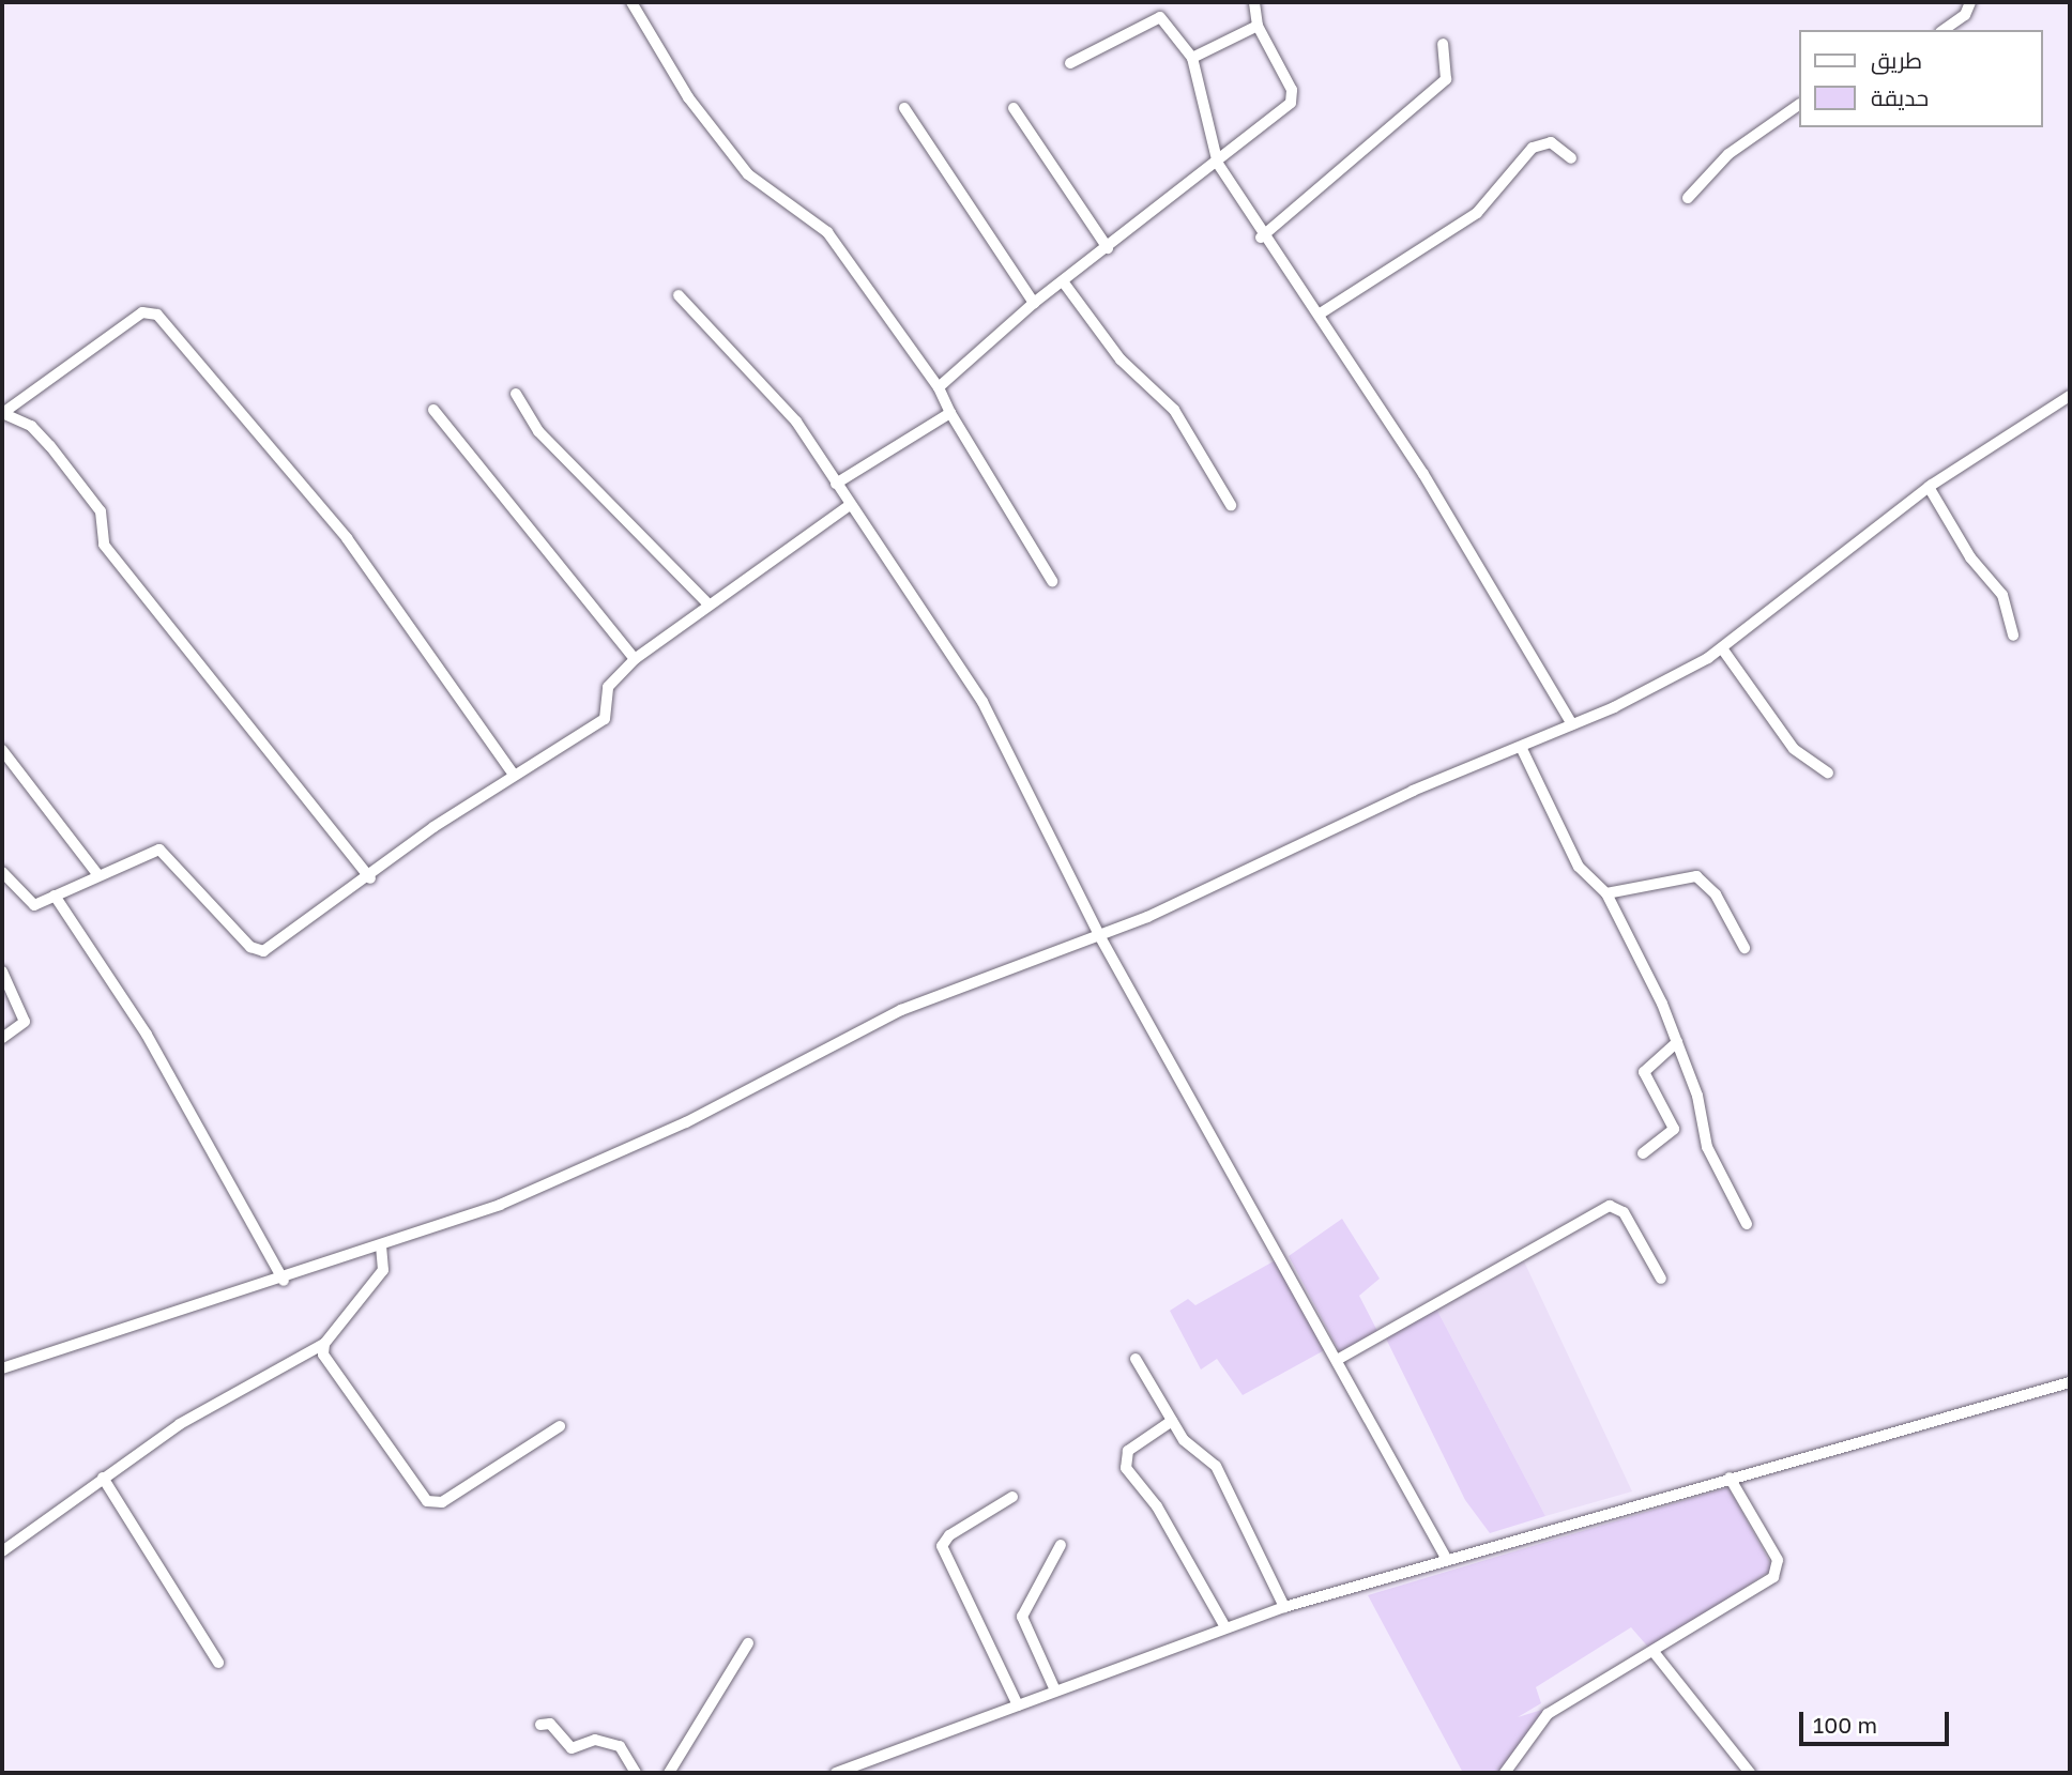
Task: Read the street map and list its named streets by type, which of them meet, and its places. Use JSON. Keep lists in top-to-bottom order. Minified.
{"legend":["طريق","حديقة"],"scale_bar":"100 m"}
